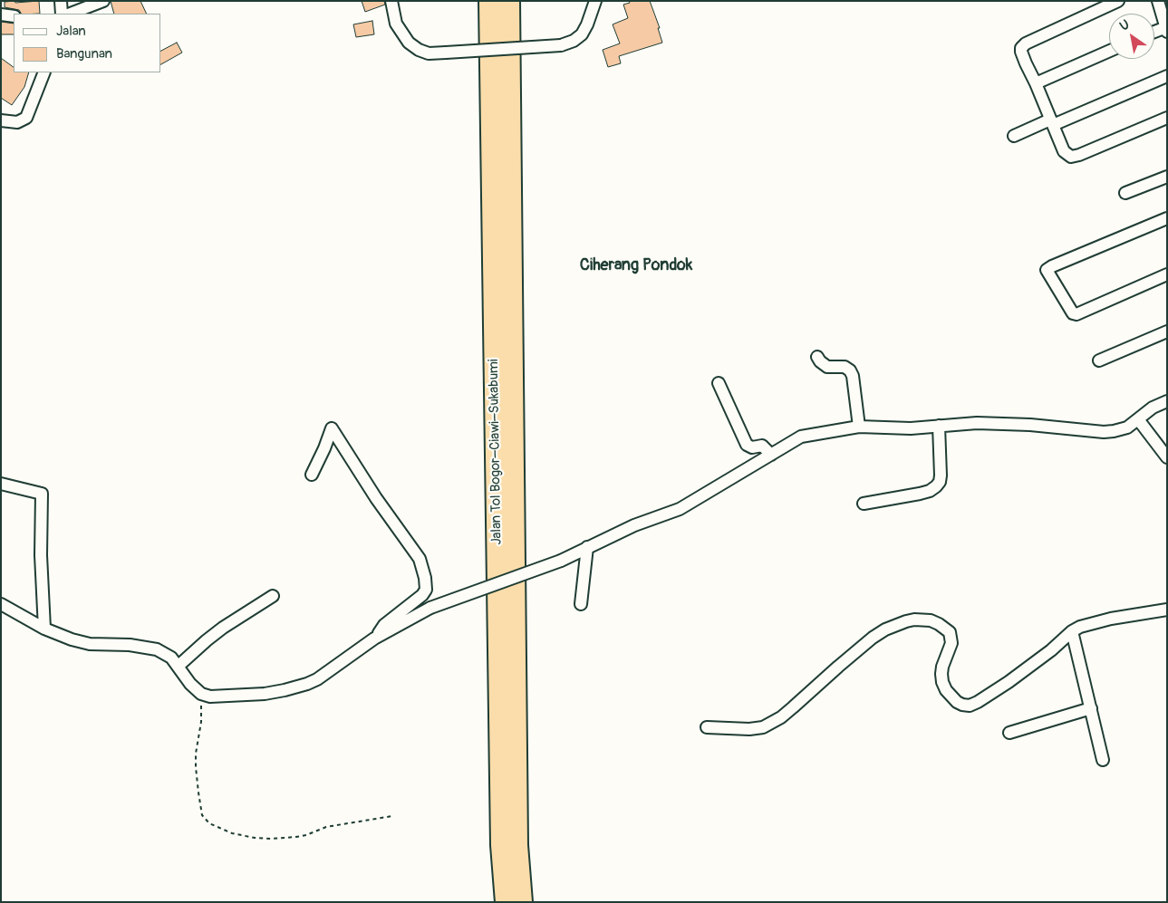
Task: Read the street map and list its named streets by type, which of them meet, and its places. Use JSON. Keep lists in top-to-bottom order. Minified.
{"streets":{"highway":["Jalan Tol Bogor–Ciawi–Sukabumi"]},"districts":["Ciherang Pondok"],"legend":["Jalan","Bangunan"],"north":"top left"}
